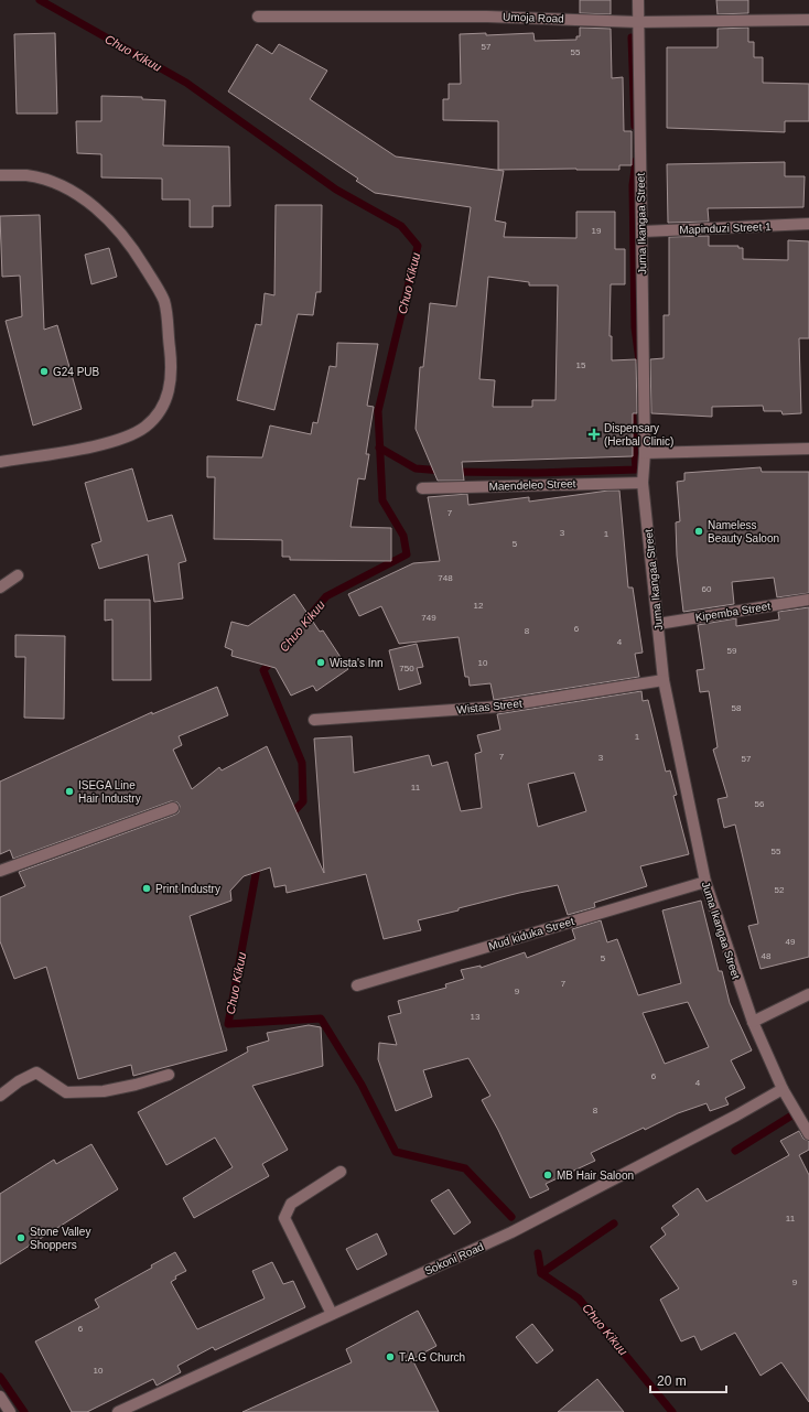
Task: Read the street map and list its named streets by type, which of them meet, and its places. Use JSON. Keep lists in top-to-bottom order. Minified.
{"streets":{"street":["Umoja Road","Juma Ikangaa Street","Mapinduzi Street 1","Maendeleo Street","Kipemba Street","Wistas Street","Mud kiduka Street","Sokoni Road"]},"crossings":[["Umoja Road","Juma Ikangaa Street"],["Juma Ikangaa Street","Mapinduzi Street 1"],["Juma Ikangaa Street","Maendeleo Street"],["Juma Ikangaa Street","Kipemba Street"],["Juma Ikangaa Street","Wistas Street"],["Juma Ikangaa Street","Mud kiduka Street"],["Juma Ikangaa Street","Sokoni Road"]],"water":["Chuo Kikuu"],"places":{"other":["G24 PUB","Nameless Beauty Saloon","Wista's Inn","ISEGA Line Hair Industry","Print Industry","MB Hair Saloon","Stone Valley Shoppers","T.A.G Church"],"health":["Dispensary (Herbal Clinic)"]},"house_numbers":["57","55","19","15","7","3","1","5","748","60","12","749","6","8","4","59","10","750","58","1","7","3","57","11","56","55","52","49","48","5","7","9","13","6","4","8","11","9","6","10"],"scale_bar":"20 m"}
